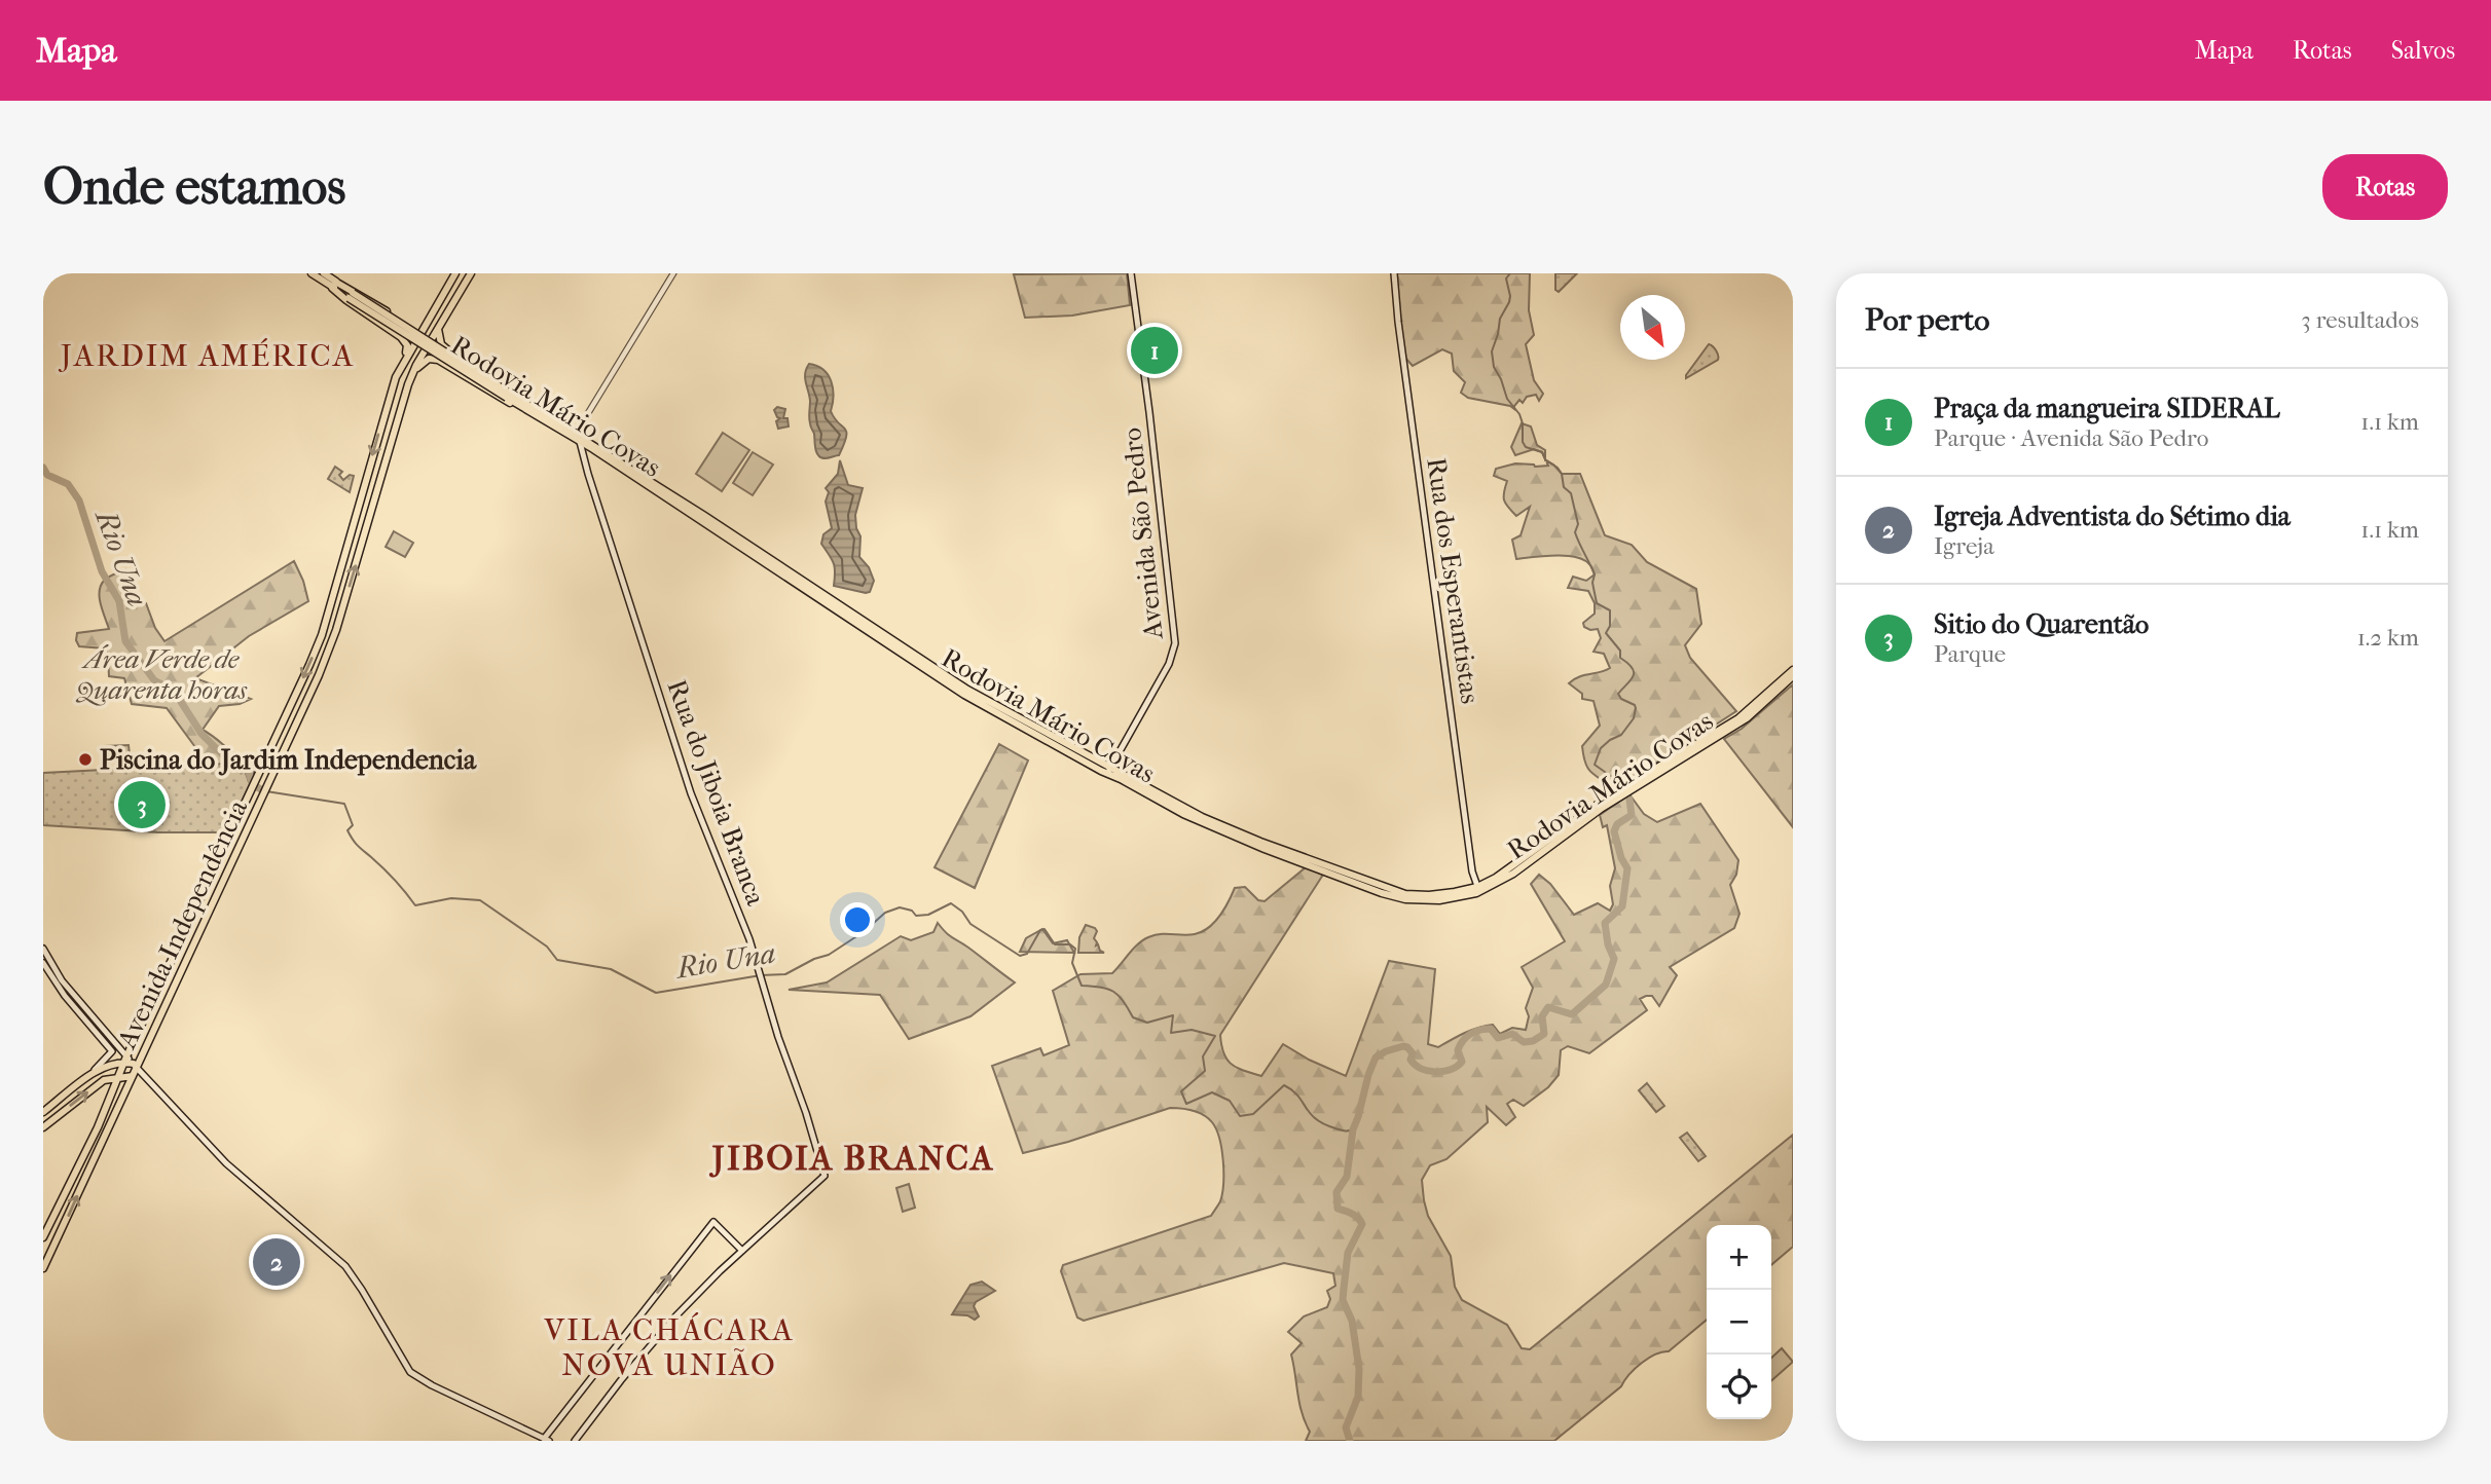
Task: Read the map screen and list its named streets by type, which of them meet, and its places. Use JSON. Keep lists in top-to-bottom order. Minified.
{"streets":{"main road":["Rodovia Mário Covas","Avenida São Pedro","Rua dos Esperantistas","Rua do Jiboia Branca","Avenida Independência"]},"crossings":[["Rodovia Mário Covas","Avenida São Pedro"],["Rodovia Mário Covas","Rua dos Esperantistas"],["Rodovia Mário Covas","Rua do Jiboia Branca"]],"districts":["JARDIM AMÉRICA","JIBOIA BRANCA","VILA CHÁCARA NOVA UNIÃO"],"water":["Rio Una"],"parks":["Área Verde de Quarenta horas"],"places":["Piscina do Jardim Independencia"],"north":"bottom right","page":{"header":"Mapa","nav":["Mapa","Rotas","Salvos"],"buttons":"Rotas","title":"Onde estamos","heading":["Por perto","3 resultados"],"pins":["1","3","2"],"list":[{"mark":"1","name":"Praça da mangueira SIDERAL","note":"Parque · Avenida São Pedro","value":"1.1 km"},{"mark":"2","name":"Igreja Adventista do Sétimo dia","note":"Igreja","value":"1.1 km"},{"mark":"3","name":"Sitio do Quarentão","note":"Parque","value":"1.2 km"}],"map_buttons":["+","−"]}}
